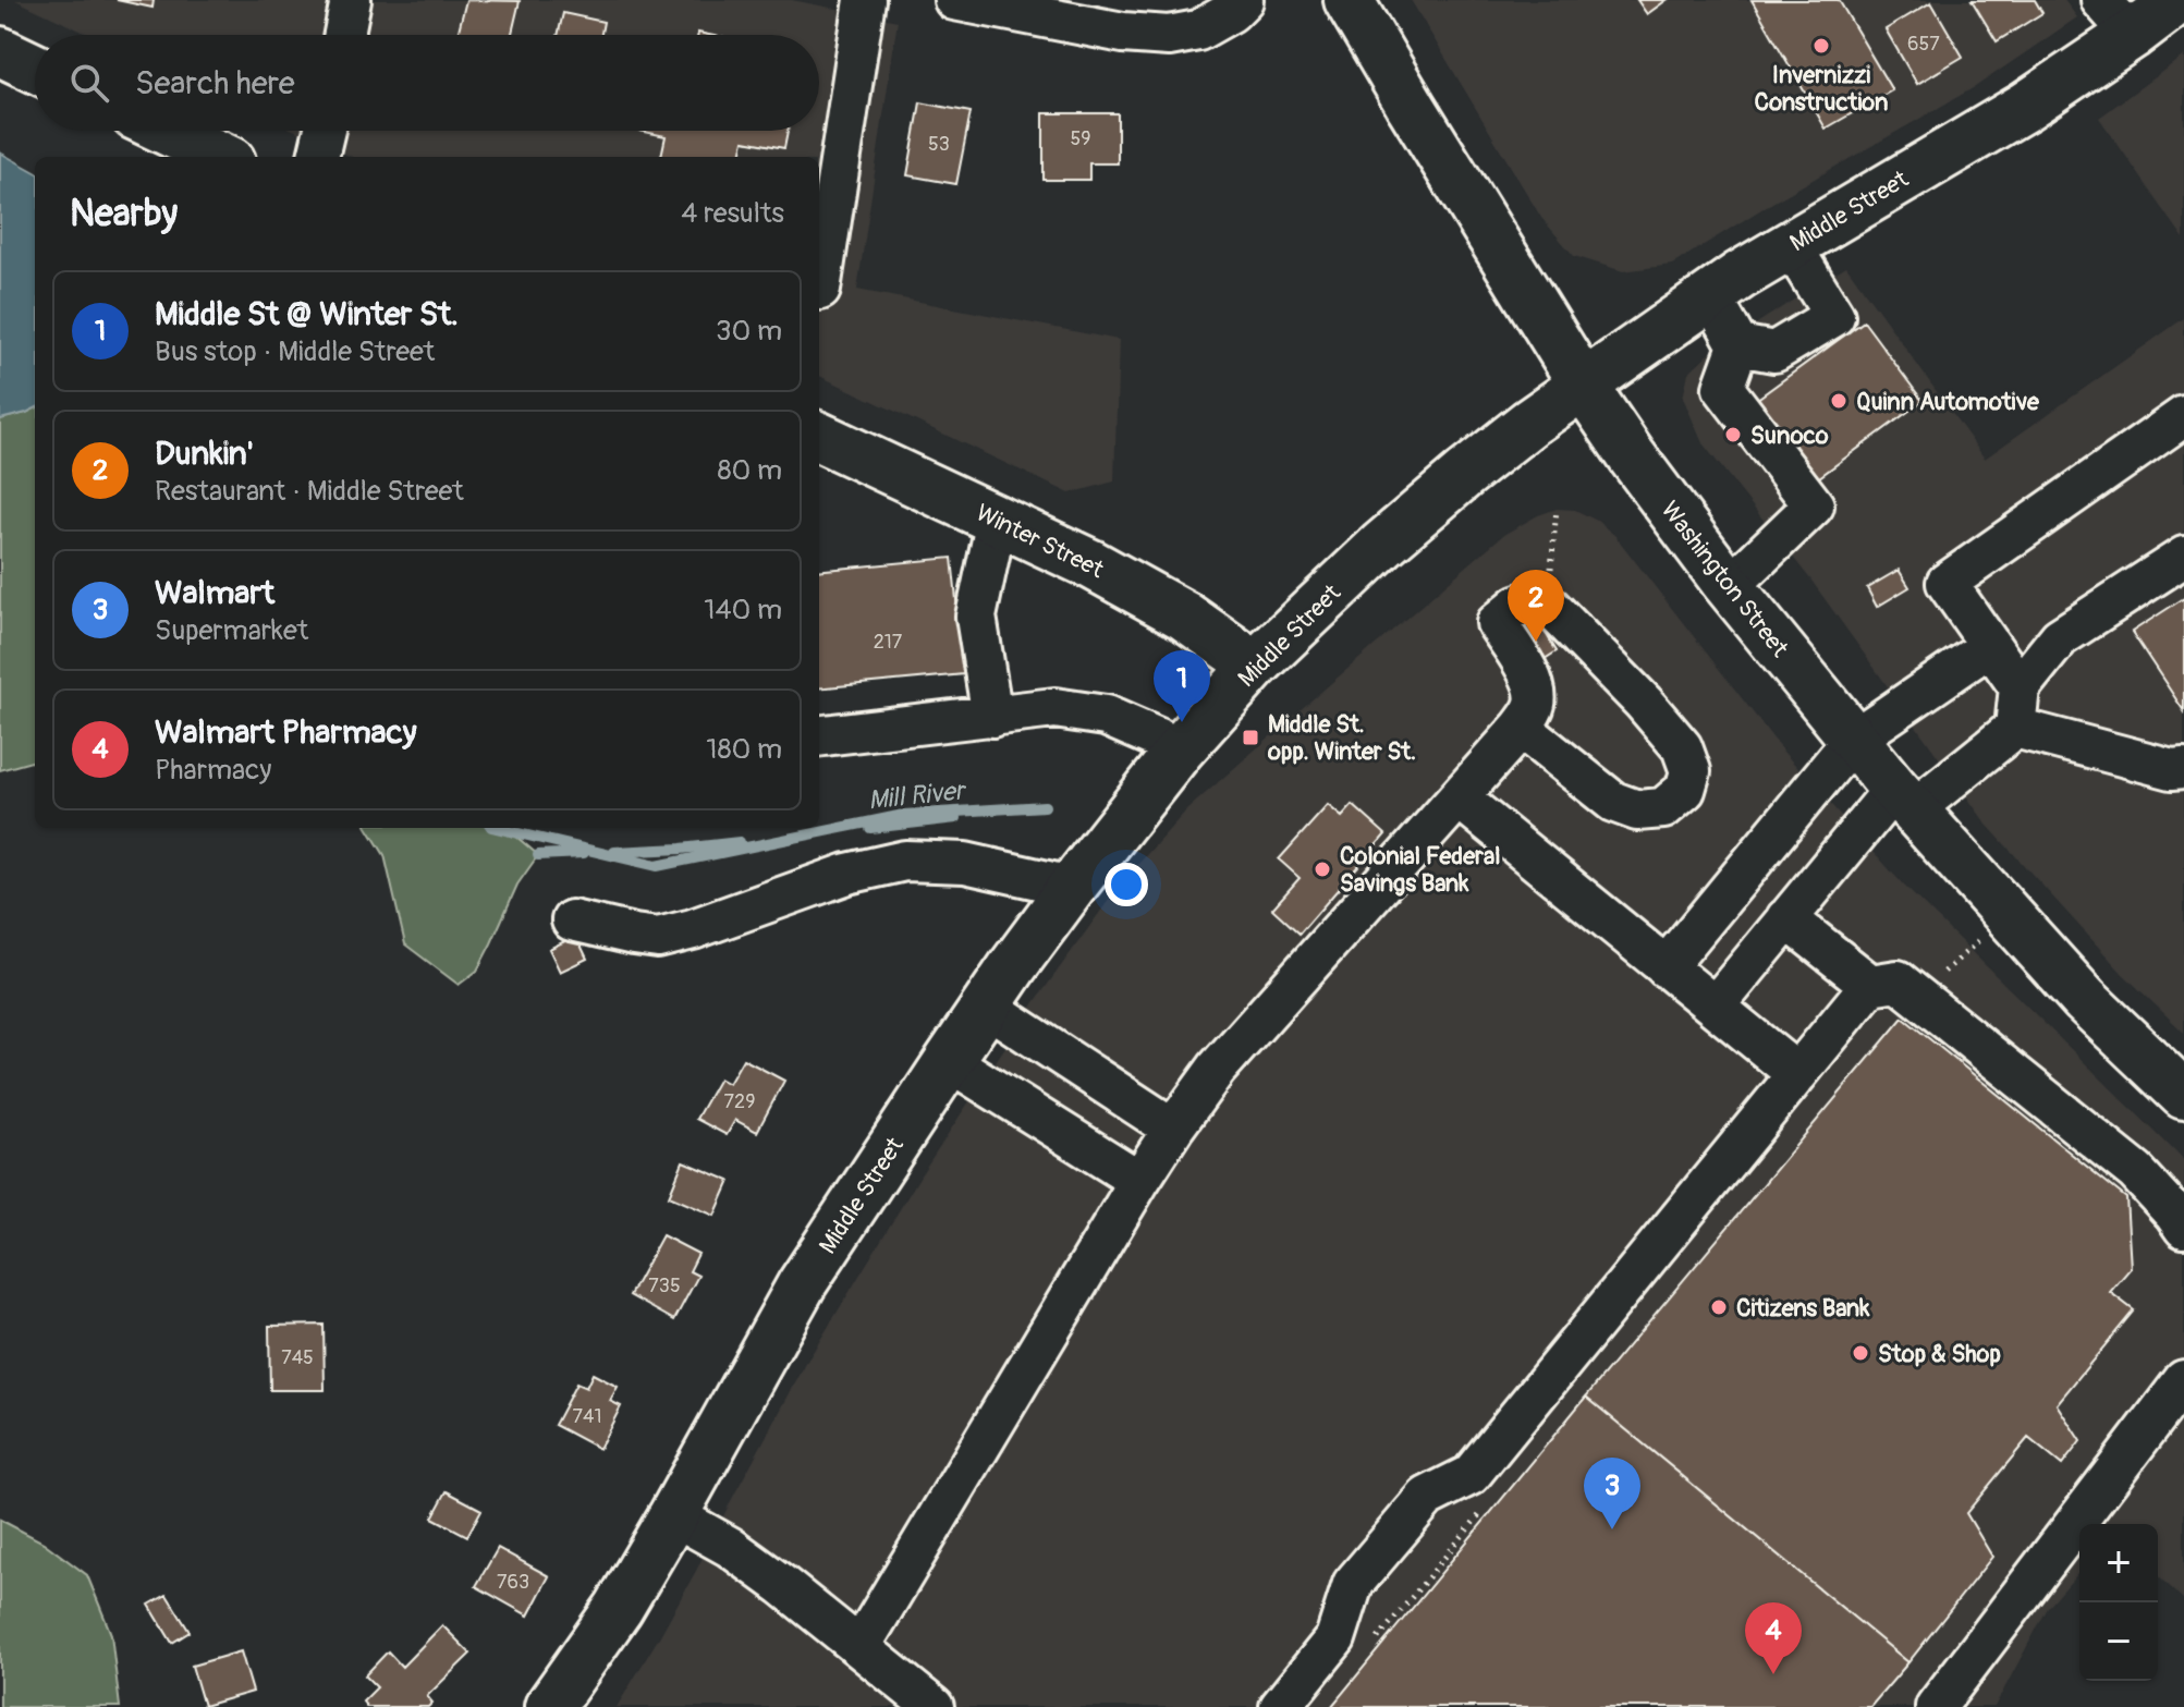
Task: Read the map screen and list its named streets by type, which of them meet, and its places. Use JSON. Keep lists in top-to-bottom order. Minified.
{"streets":{"main road":["Middle Street","Winter Street","Washington Street"]},"crossings":[["Middle Street","Winter Street"],["Middle Street","Washington Street"]],"water":["Mill River"],"places":{"other":["Invernizzi Construction","Quinn Automotive","Sunoco","Colonial Federal Savings Bank","Citizens Bank","Stop & Shop"],"transit":["Middle St. opp. Winter St."]},"house_numbers":["657","59","53","217","729","735","745","741","763"],"page":{"search":"Search here","heading":["Nearby","4 results"],"list":[{"mark":"1","name":"Middle St @ Winter St.","note":"Bus stop · Middle Street","value":"30 m"},{"mark":"2","name":"Dunkin'","note":"Restaurant · Middle Street","value":"80 m"},{"mark":"3","name":"Walmart","note":"Supermarket","value":"140 m"},{"mark":"4","name":"Walmart Pharmacy","note":"Pharmacy","value":"180 m"}],"pins":["2","1","3","4"],"map_buttons":["+","−"]}}
